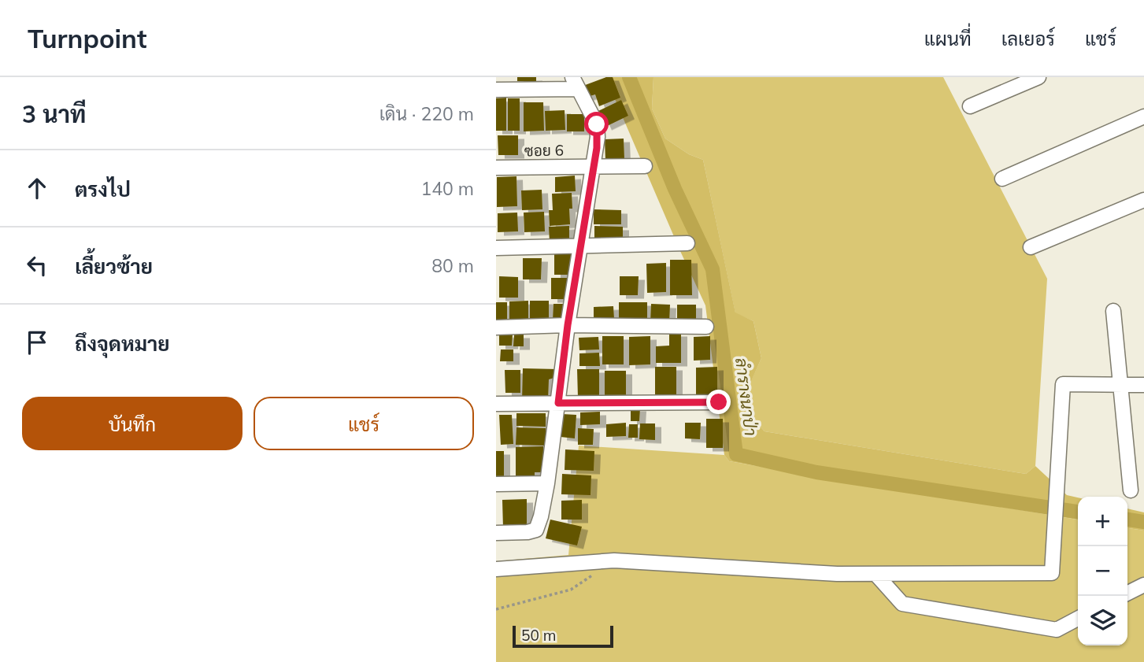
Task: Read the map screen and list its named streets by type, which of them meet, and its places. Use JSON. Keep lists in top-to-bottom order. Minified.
{"streets":{"street":["ซอย 6"]},"water":["ลำรางนาป่า"],"scale_bar":"50 m","page":{"header":"Turnpoint","nav":["แผนที่","เลเยอร์","แชร์"],"heading":["3 นาที","เดิน · 220 m"],"list":[["ตรงไป","140 m"],["เลี้ยวซ้าย","80 m"],"ถึงจุดหมาย"],"buttons":["บันทึก","แชร์"],"map_buttons":["+","−"],"scale":"50 m"}}
